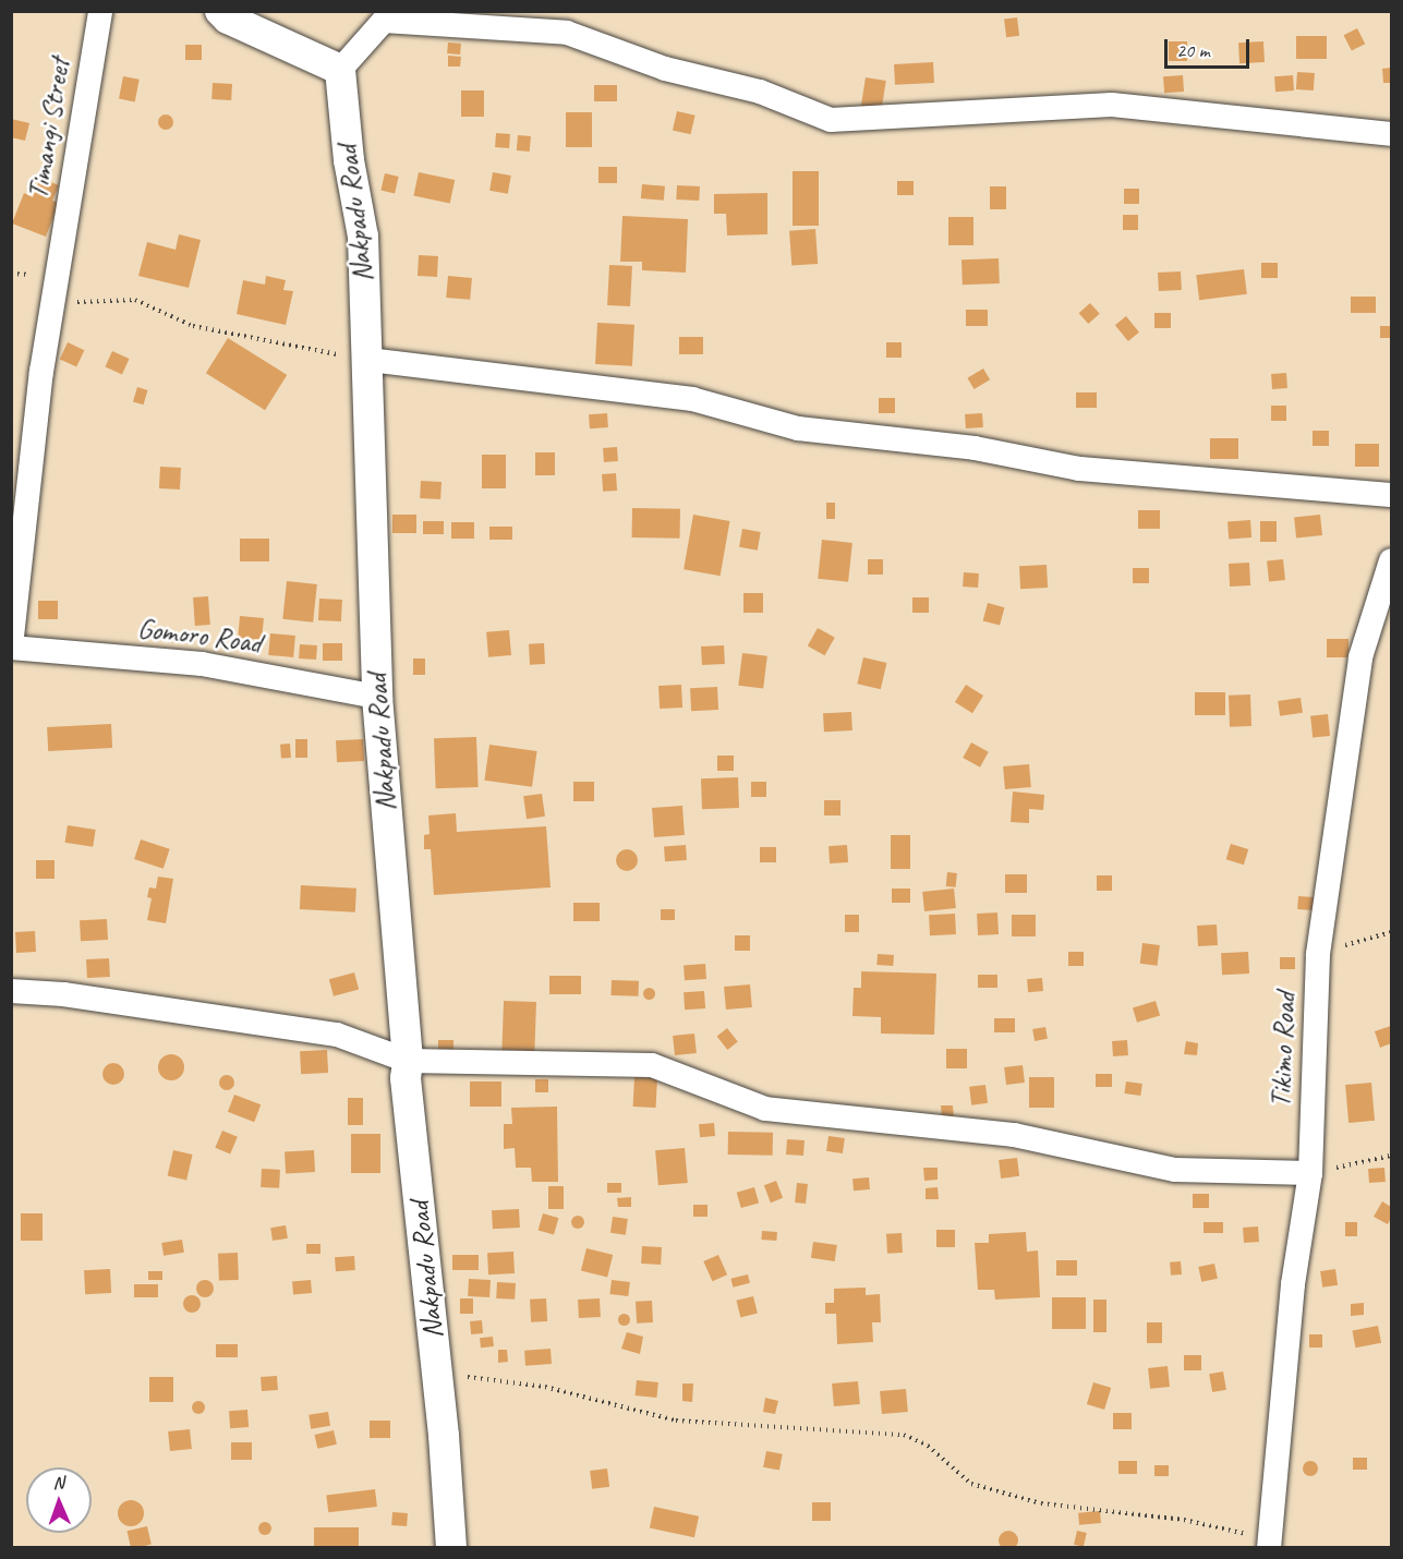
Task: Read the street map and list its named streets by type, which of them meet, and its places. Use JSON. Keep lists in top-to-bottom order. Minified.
{"streets":{"street":["Timangi Street","Nakpadu Road","Gomoro Road","Tikimo Road"]},"crossings":[["Timangi Street","Gomoro Road"],["Nakpadu Road","Gomoro Road"]],"scale_bar":"20 m","north":"top"}
